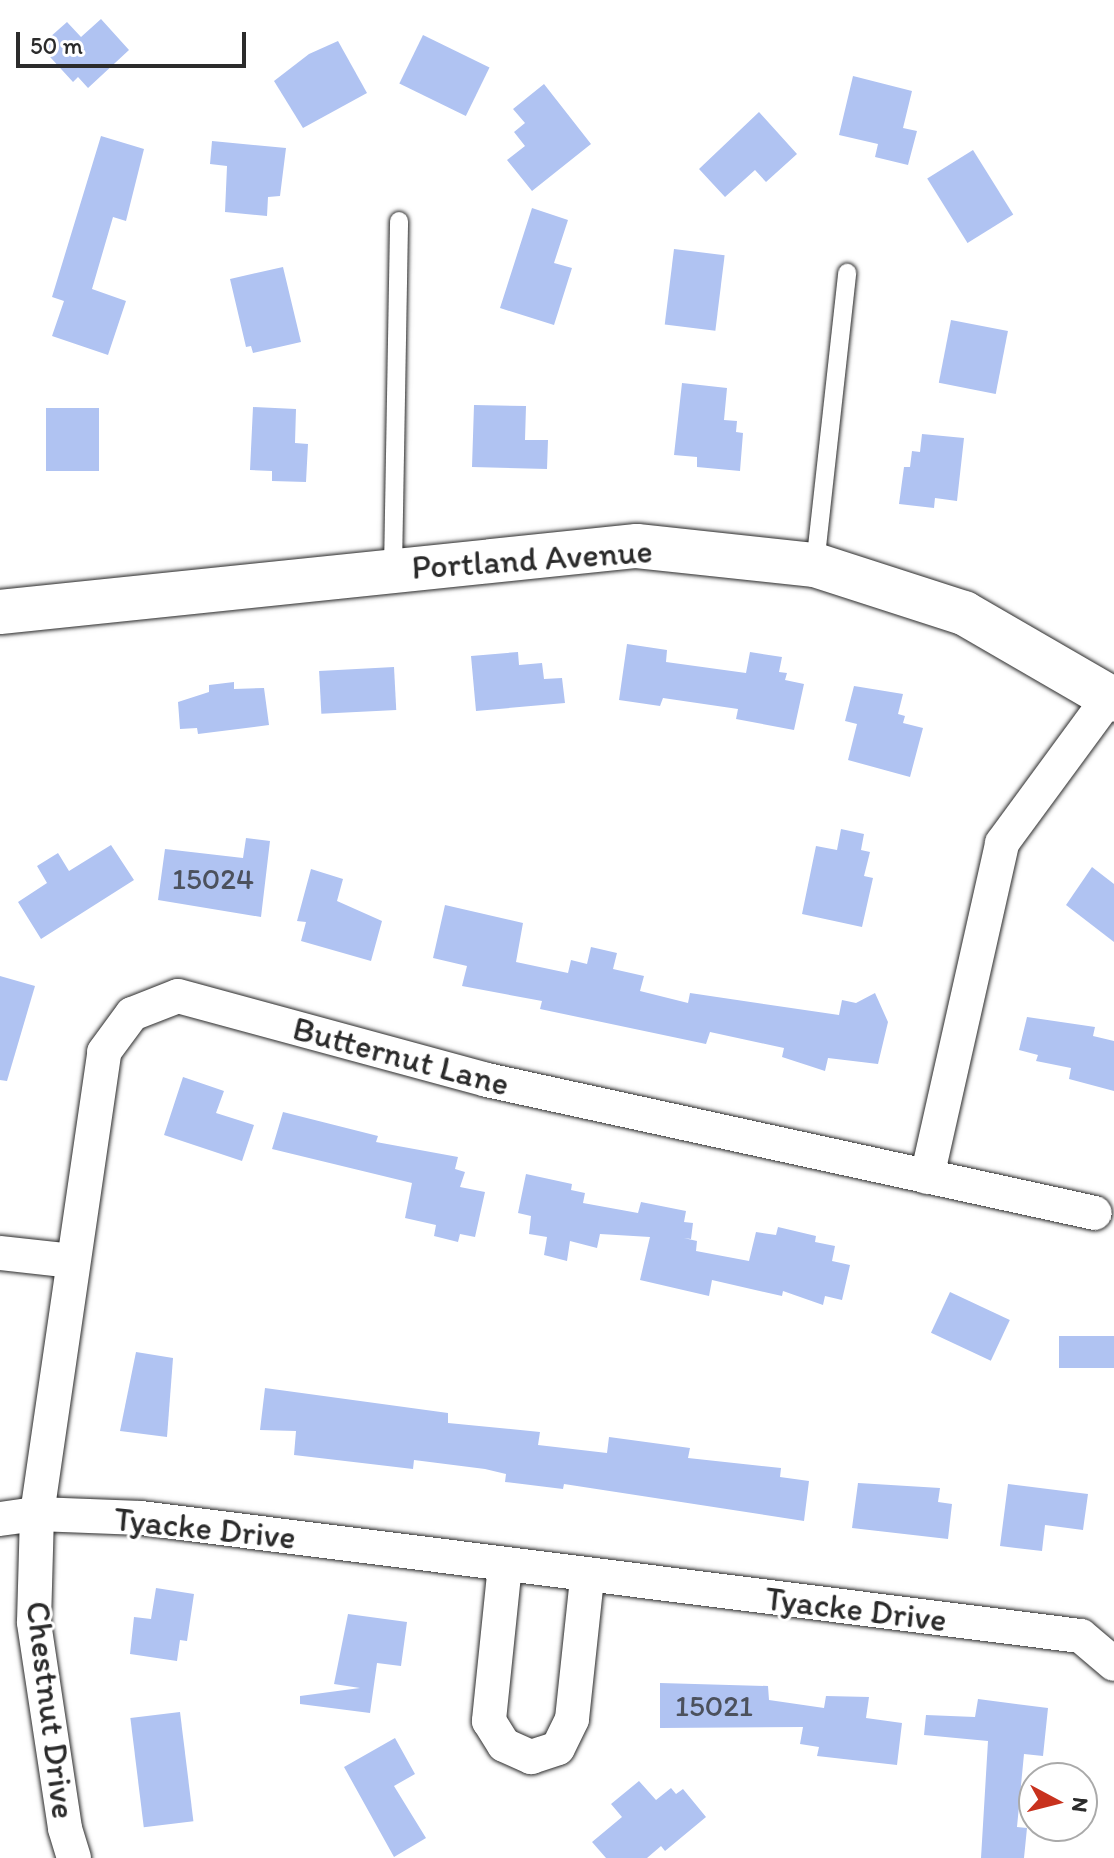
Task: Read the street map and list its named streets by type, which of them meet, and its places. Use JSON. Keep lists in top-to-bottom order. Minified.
{"streets":{"street":["Portland Avenue","Butternut Lane","Tyacke Drive","Chestnut Drive"]},"crossings":[["Butternut Lane","Tyacke Drive"],["Butternut Lane","Chestnut Drive"],["Tyacke Drive","Chestnut Drive"]],"house_numbers":["15024","15021"],"scale_bar":"50 m","north":"right"}
